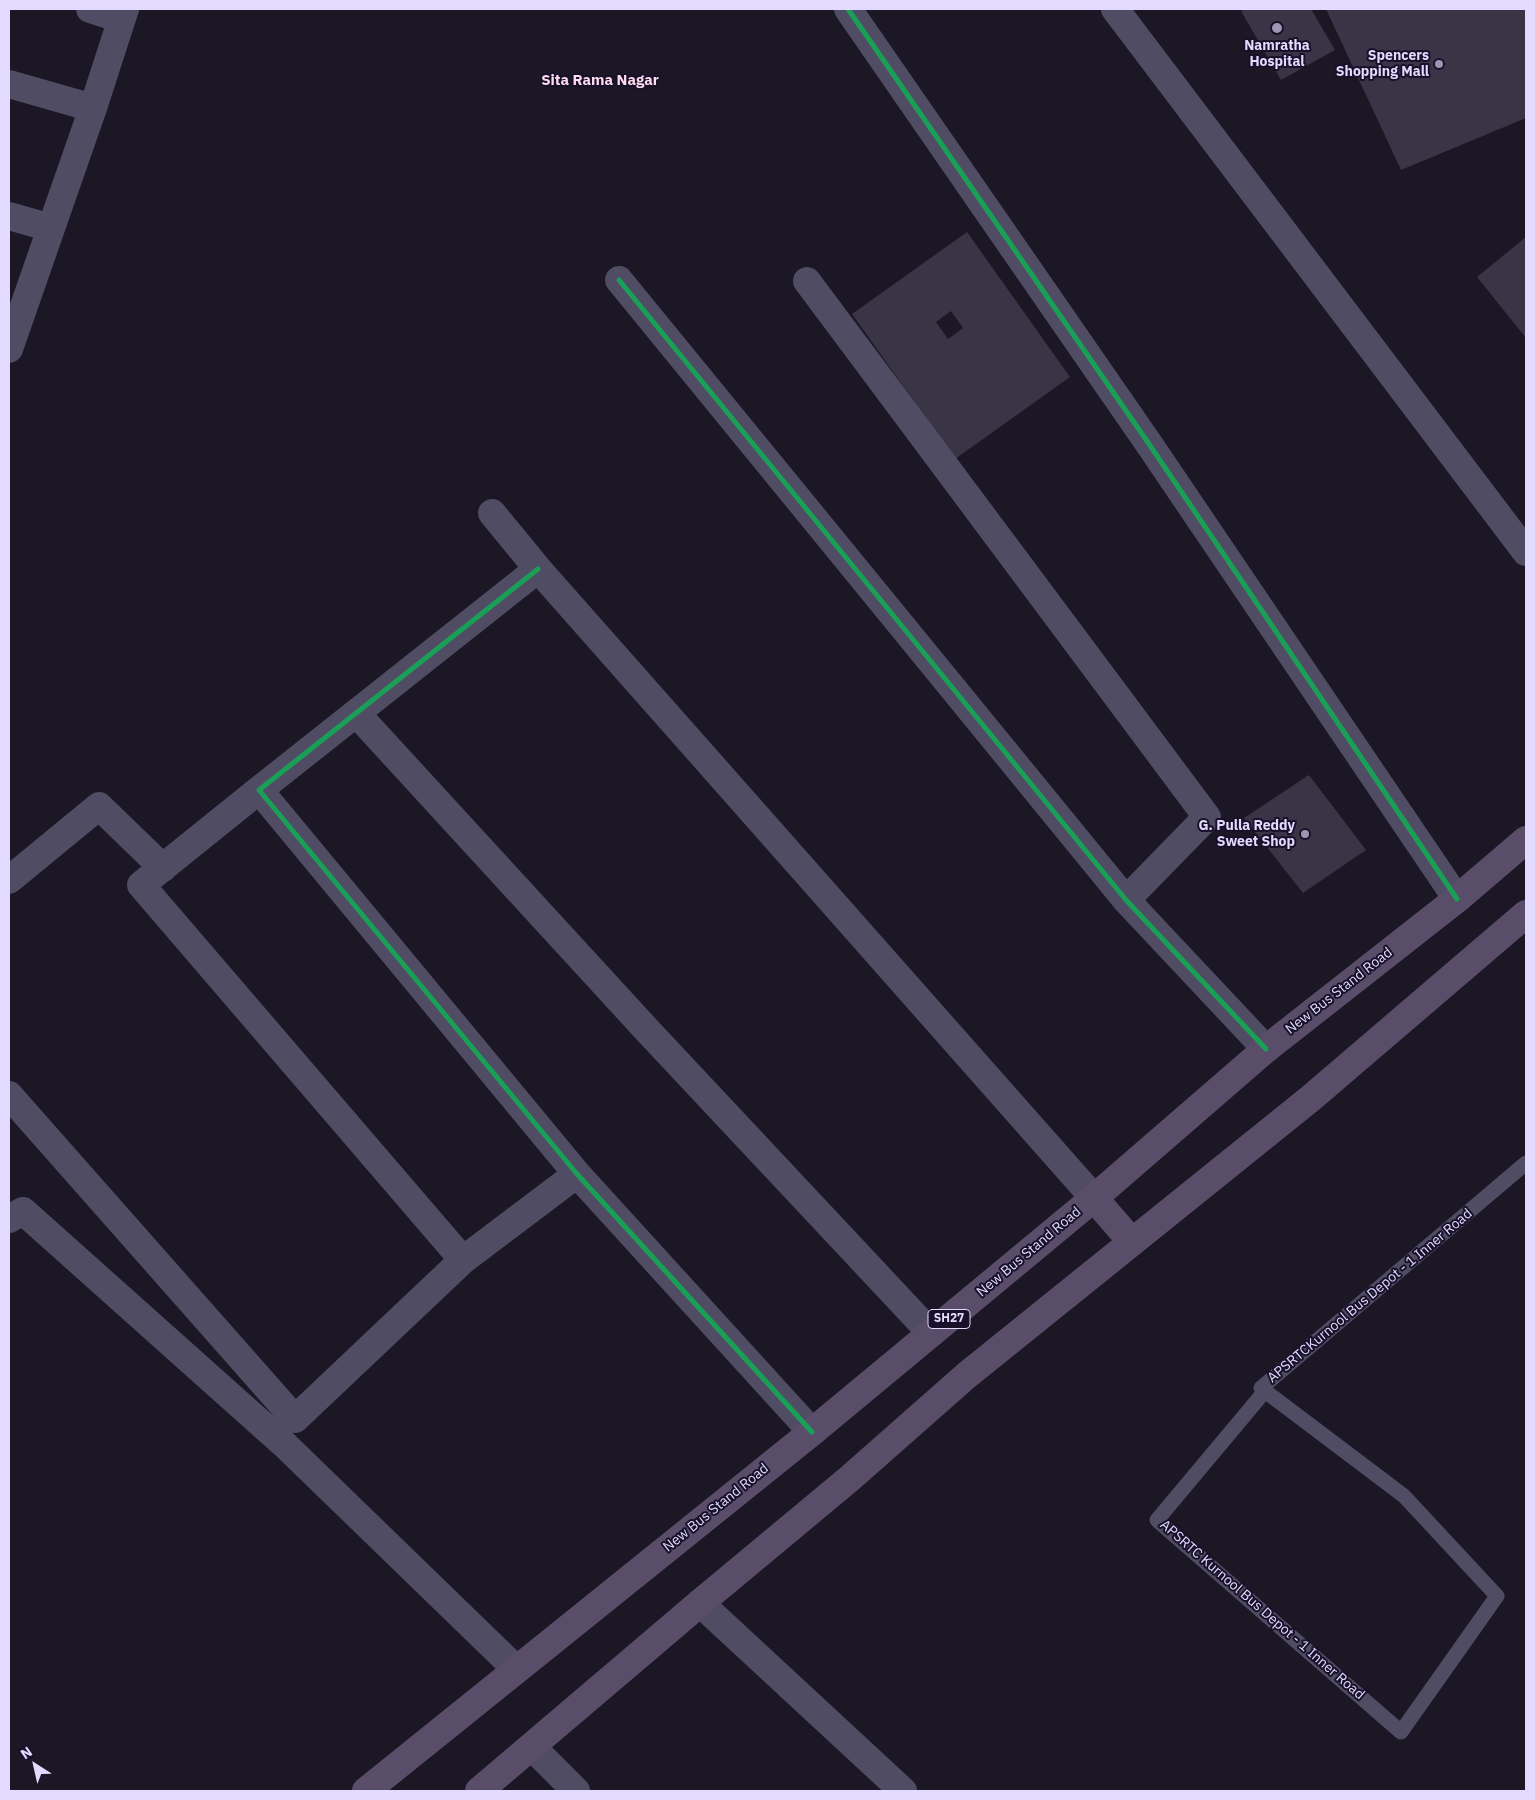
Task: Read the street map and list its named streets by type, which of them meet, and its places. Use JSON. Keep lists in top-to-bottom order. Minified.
{"streets":{"main road":["New Bus Stand Road","SH27"],"lane":["APSRTCKurnool Bus Depot - 1 Inner Road","APSRTC Kurnool Bus Depot - 1 Inner Road"]},"crossings":[["APSRTCKurnool Bus Depot - 1 Inner Road","APSRTC Kurnool Bus Depot - 1 Inner Road"]],"districts":["Sita Rama Nagar"],"places":["Namratha Hospital","Spencers Shopping Mall","G. Pulla Reddy Sweet Shop"],"north":"top left"}
